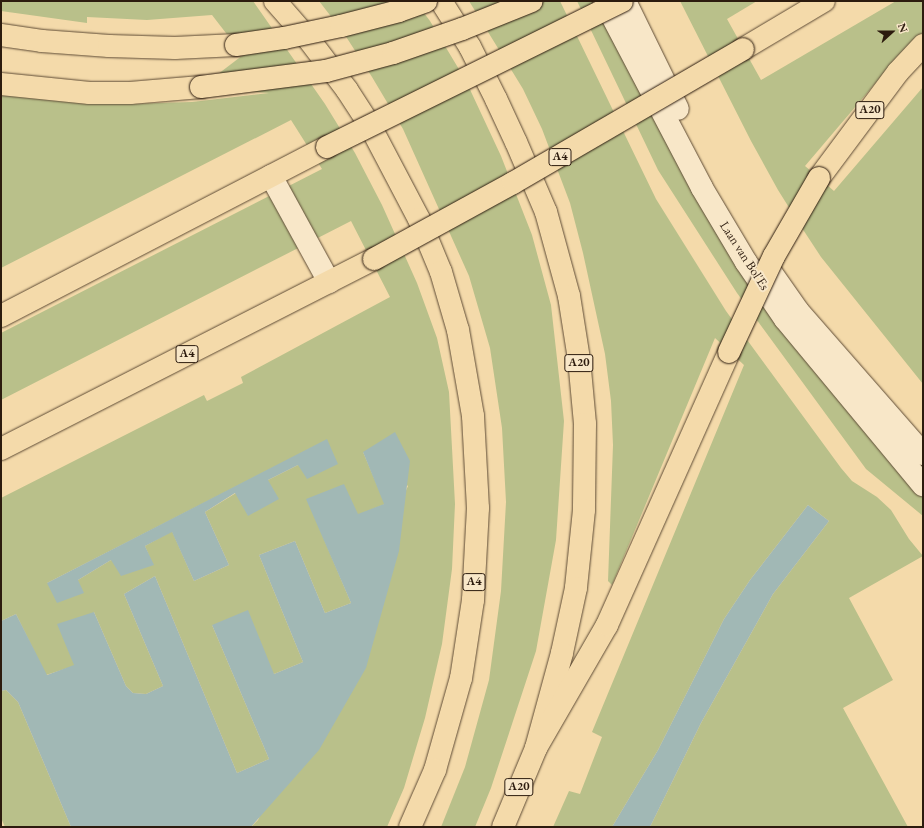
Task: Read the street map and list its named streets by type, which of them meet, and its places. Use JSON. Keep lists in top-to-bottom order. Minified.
{"streets":{"highway":["A20","A4"],"street":["Laan van Bol'Es"]},"north":"right"}
